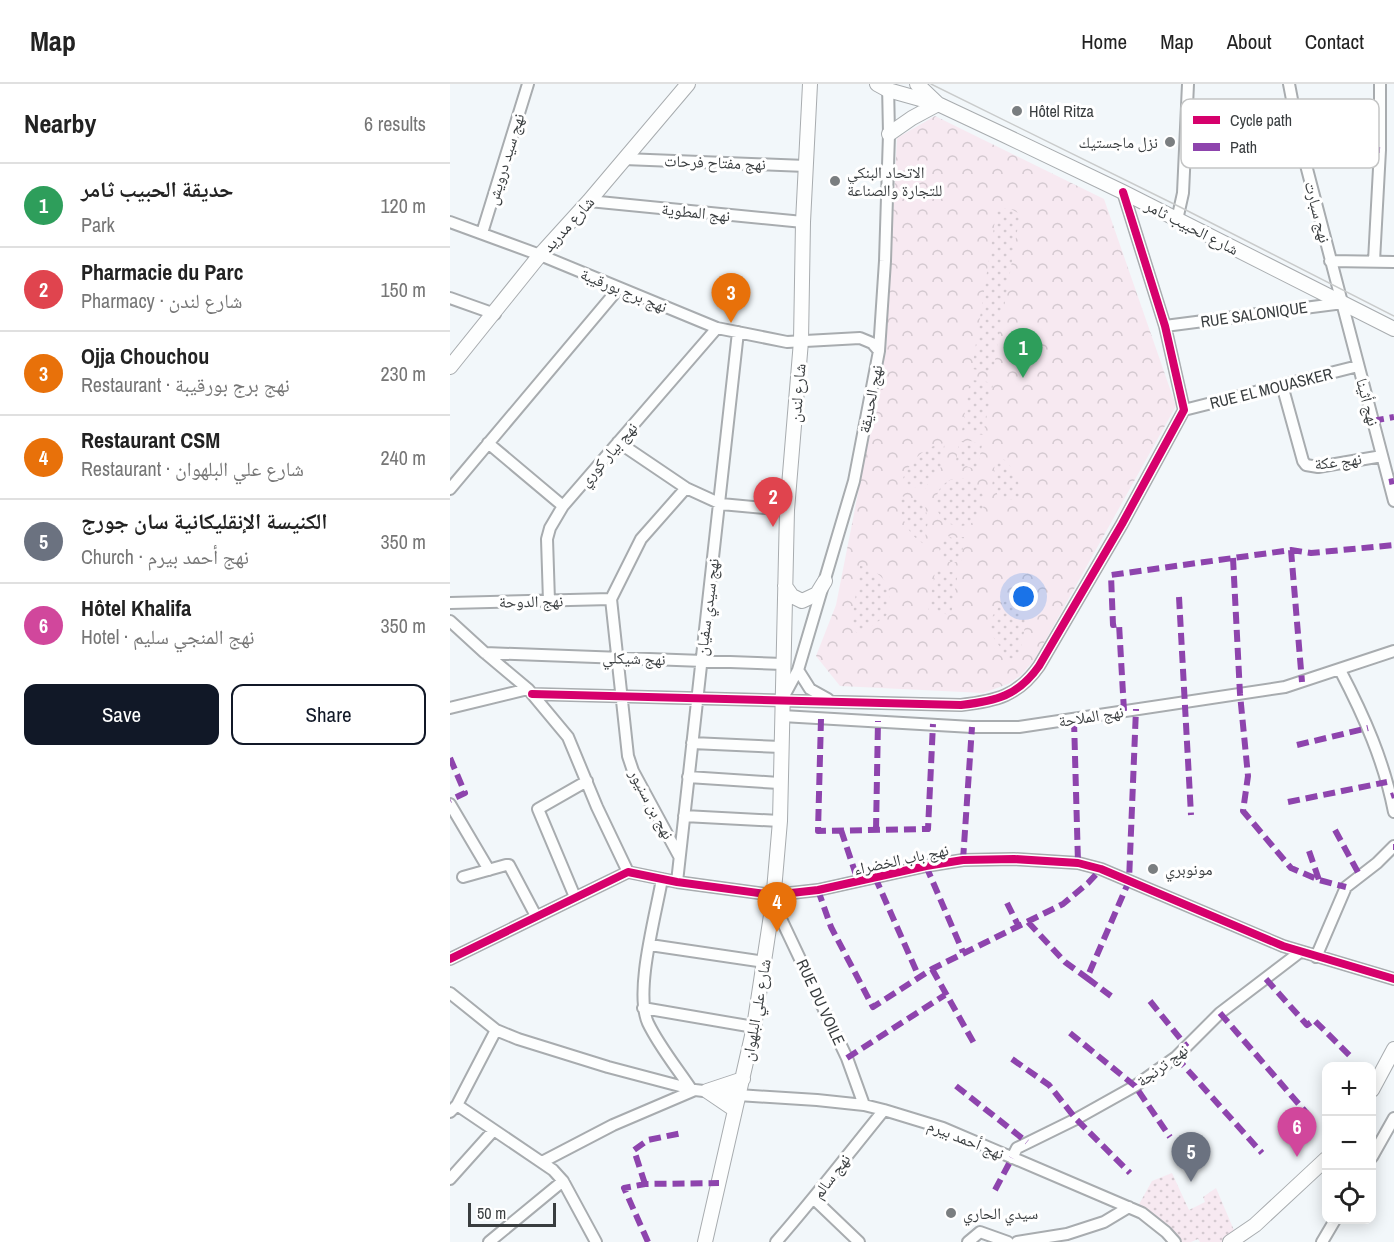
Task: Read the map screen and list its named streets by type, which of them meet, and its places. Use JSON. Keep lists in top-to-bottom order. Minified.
{"streets":{"main road":["شارع مدريد","شارع الحبيب ثامر","شارع لندن","شارع علي البلهوان"],"street":["نهج سيد درويش","نهج مفتاح فرحات","نهج المطوية","نهج سبارت","نهج برج بورقيبة","RUE SALONIQUE","RUE EL MOUASKER","نهج الحديقة","نهج أثينا","نهج بيار كوري","نهج عكة","نهج الدوحة","نهج سيدي سفيان","نهج شيكلي","نهج الملاحة","نهج بن سنيور","نهج باب الخضراء","RUE DU VOILE","نهج ترنجة","نهج أحمد بيرم","نهج سالم"]},"crossings":[["نهج سيد درويش","نهج برج بورقيبة"],["نهج مفتاح فرحات","شارع مدريد"],["نهج مفتاح فرحات","شارع لندن"],["نهج المطوية","شارع مدريد"],["نهج المطوية","شارع لندن"],["نهج سبارت","شارع الحبيب ثامر"],["نهج سبارت","RUE SALONIQUE"],["نهج سبارت","نهج أثينا"],["شارع مدريد","نهج برج بورقيبة"],["شارع الحبيب ثامر","RUE SALONIQUE"],["شارع الحبيب ثامر","نهج الحديقة"],["شارع الحبيب ثامر","نهج أثينا"],["نهج برج بورقيبة","شارع لندن"],["نهج برج بورقيبة","نهج الحديقة"],["نهج برج بورقيبة","نهج بيار كوري"],["نهج برج بورقيبة","نهج سيدي سفيان"],["RUE SALONIQUE","نهج أثينا"],["RUE EL MOUASKER","نهج أثينا"],["RUE EL MOUASKER","نهج عكة"],["شارع لندن","نهج الحديقة"],["شارع لندن","نهج شيكلي"],["شارع لندن","شارع علي البلهوان"],["نهج الحديقة","شارع علي البلهوان"],["نهج أثينا","نهج عكة"],["نهج بيار كوري","نهج الدوحة"],["نهج الدوحة","نهج بن سنيور"],["نهج سيدي سفيان","نهج شيكلي"],["نهج سيدي سفيان","نهج بن سنيور"],["نهج سيدي سفيان","نهج باب الخضراء"],["نهج شيكلي","نهج بن سنيور"],["نهج الملاحة","شارع علي البلهوان"],["نهج باب الخضراء","RUE DU VOILE"],["نهج باب الخضراء","شارع علي البلهوان"],["نهج باب الخضراء","نهج ترنجة"],["RUE DU VOILE","شارع علي البلهوان"],["RUE DU VOILE","نهج أحمد بيرم"],["شارع علي البلهوان","نهج أحمد بيرم"],["نهج ترنجة","نهج أحمد بيرم"],["نهج أحمد بيرم","نهج سالم"]],"places":["Hôtel Ritza","نزل ماجستيك","الاتحاد البنكي للتجارة والصناعة","مونوبري","سيدي الحاري"],"legend":["Cycle path","Path"],"scale_bar":"50 m","page":{"header":"Map","nav":["Home","Map","About","Contact"],"heading":["Nearby","6 results"],"list":[{"mark":"1","name":"حديقة الحبيب ثامر","note":"Park","value":"120 m"},{"mark":"2","name":"Pharmacie du Parc","note":"Pharmacy · شارع لندن","value":"150 m"},{"mark":"3","name":"Ojja Chouchou","note":"Restaurant · نهج برج بورقيبة","value":"230 m"},{"mark":"4","name":"Restaurant CSM","note":"Restaurant · شارع علي البلهوان","value":"240 m"},{"mark":"5","name":"الكنيسة الإنقليكانية سان جورج","note":"Church · نهج أحمد بيرم","value":"350 m"},{"mark":"6","name":"Hôtel Khalifa","note":"Hotel · نهج المنجي سليم","value":"350 m"}],"pins":["3","1","2","4","6","5"],"buttons":["Save","Share"],"map_buttons":["+","−"],"scale":"50 m"}}
